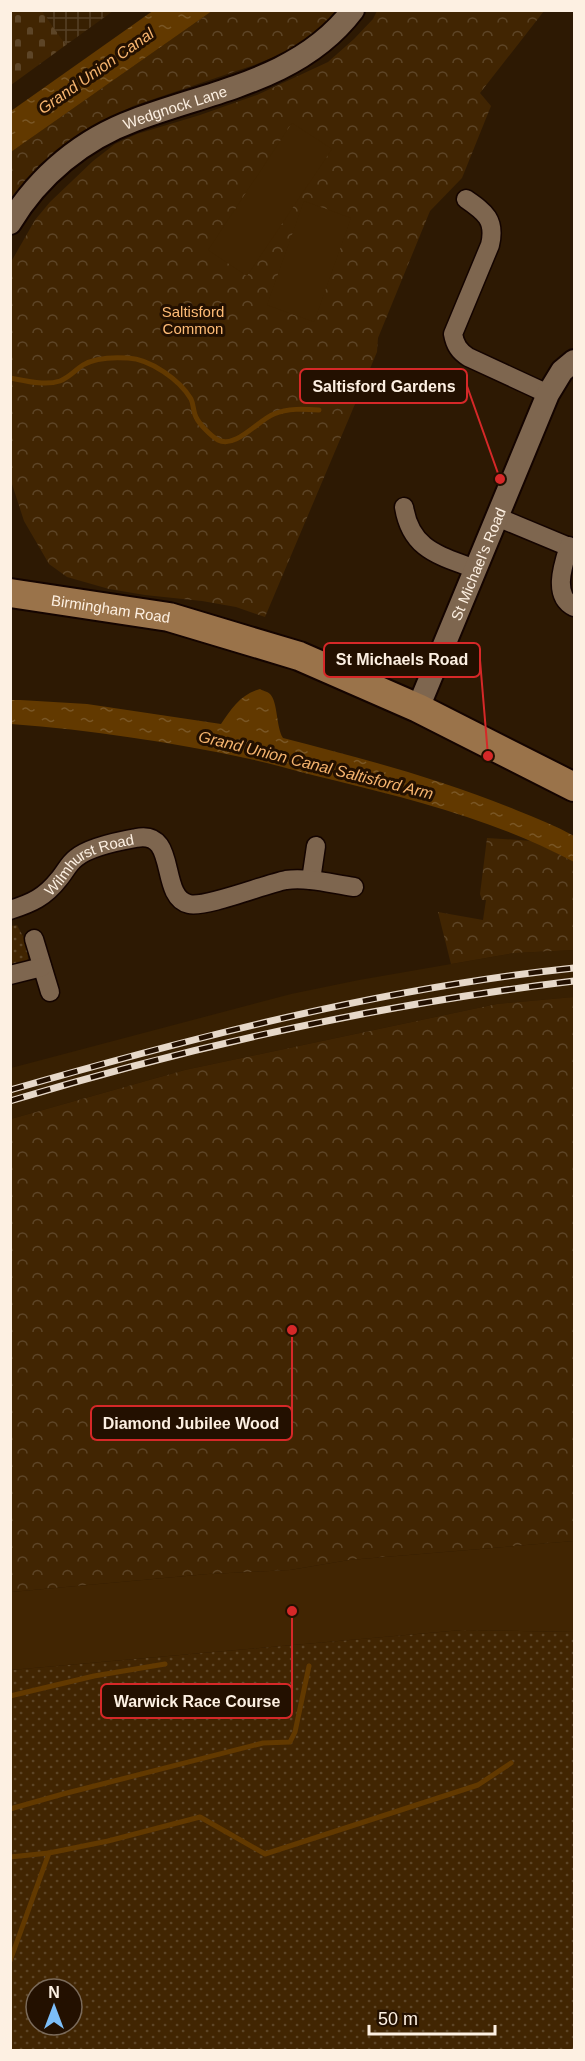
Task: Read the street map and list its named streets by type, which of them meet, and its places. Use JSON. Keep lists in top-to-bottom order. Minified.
{"streets":{"main road":["Birmingham Road"],"street":["Wedgnock Lane","St Michael's Road","Wilmhurst Road"]},"crossings":[["St Michael's Road","Birmingham Road"]],"water":["Grand Union Canal","Grand Union Canal Saltisford Arm"],"parks":["Saltisford Common"],"places":["Saltisford Gardens","St Michaels Road","Diamond Jubilee Wood","Warwick Race Course"],"scale_bar":"50 m","north":"top"}
